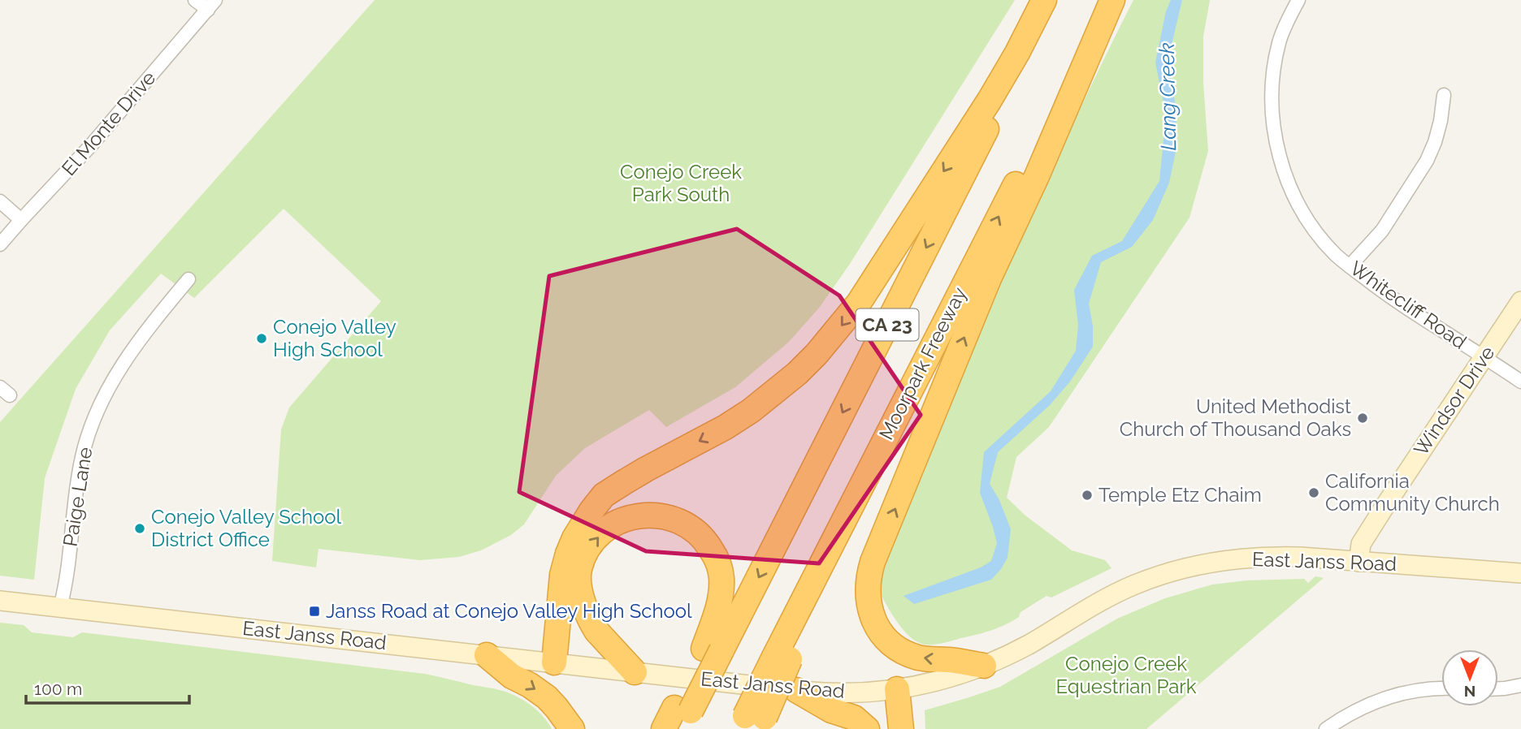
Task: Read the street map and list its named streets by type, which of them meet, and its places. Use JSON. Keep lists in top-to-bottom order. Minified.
{"streets":{"highway":["CA 23","Moorpark Freeway"],"main road":["Windsor Drive","East Janss Road"],"street":["El Monte Drive","Whitecliff Road","Paige Lane"]},"crossings":[["Whitecliff Road","Windsor Drive"],["Windsor Drive","East Janss Road"],["Paige Lane","East Janss Road"]],"water":["Lang Creek"],"parks":["Conejo Creek Park South","Conejo Creek Equestrian Park"],"places":{"other":["Conejo Valley High School","United Methodist Church of Thousand Oaks","California Community Church","Temple Etz Chaim","Conejo Valley School District Office"],"transit":["Janss Road at Conejo Valley High School"]},"scale_bar":"100 m","north":"bottom"}
